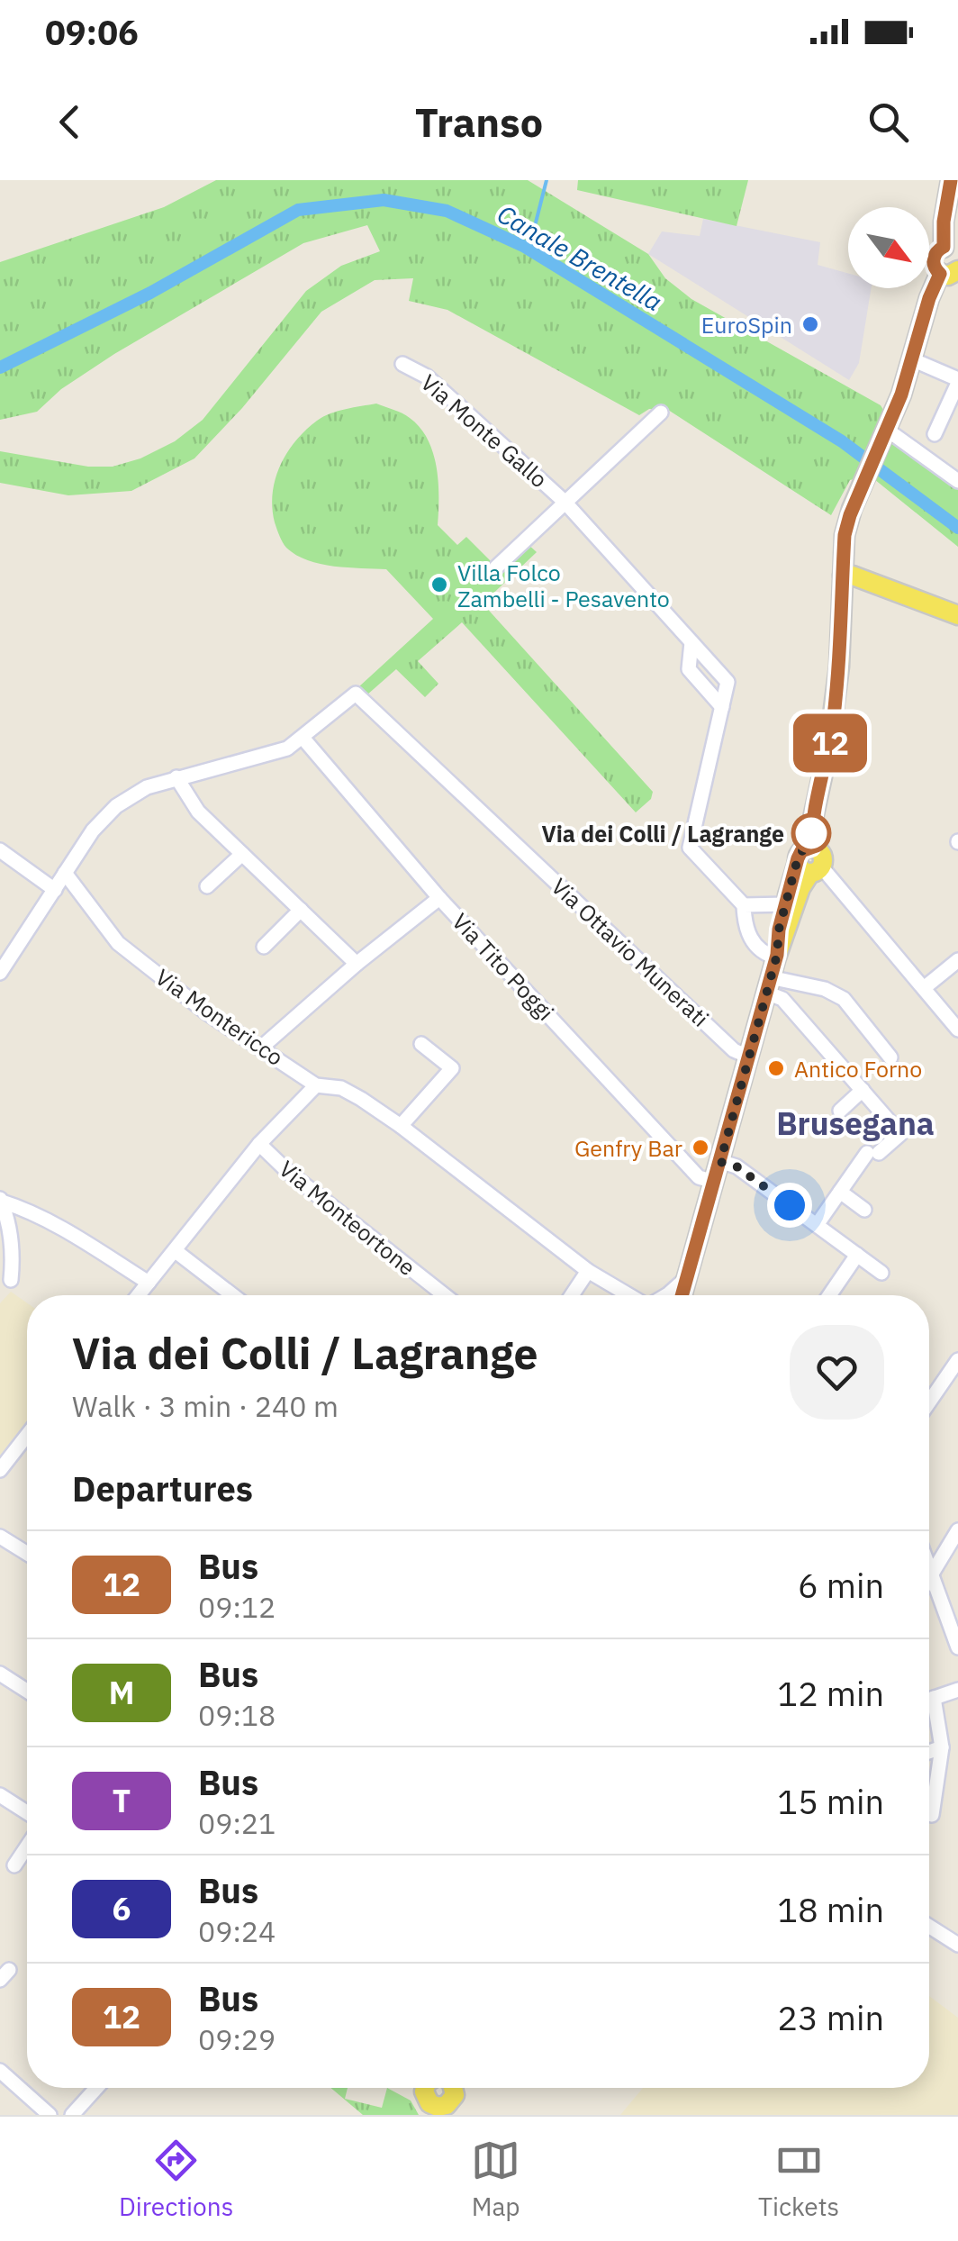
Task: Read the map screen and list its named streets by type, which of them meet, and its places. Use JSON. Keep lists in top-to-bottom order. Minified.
{"streets":{"street":["Via Monte Gallo","Via Ottavio Munerati","Via Tito Poggi","Via Montericco","Via Monteortone"]},"crossings":[["Via Ottavio Munerati","Via Tito Poggi"],["Via Montericco","Via Monteortone"]],"districts":["Brusegana"],"water":["Canale Brentella"],"places":["EuroSpin","Villa Folco Zambelli - Pesavento","Via dei Colli / Lagrange","Antico Forno","Genfry Bar"],"lines":["bus line 12"],"north":"bottom right","page":{"status":"09:06","header":"Transo","on_map":"12","heading":[["Via dei Colli / Lagrange","Walk · 3 min · 240 m"],"Departures"],"list":[{"mark":"12","name":"Bus","note":"09:12","value":"6 min"},{"mark":"M","name":"Bus","note":"09:18","value":"12 min"},{"mark":"T","name":"Bus","note":"09:21","value":"15 min"},{"mark":"6","name":"Bus","note":"09:24","value":"18 min"},{"mark":"12","name":"Bus","note":"09:29","value":"23 min"}],"tabs":["Directions","Map","Tickets"]}}
